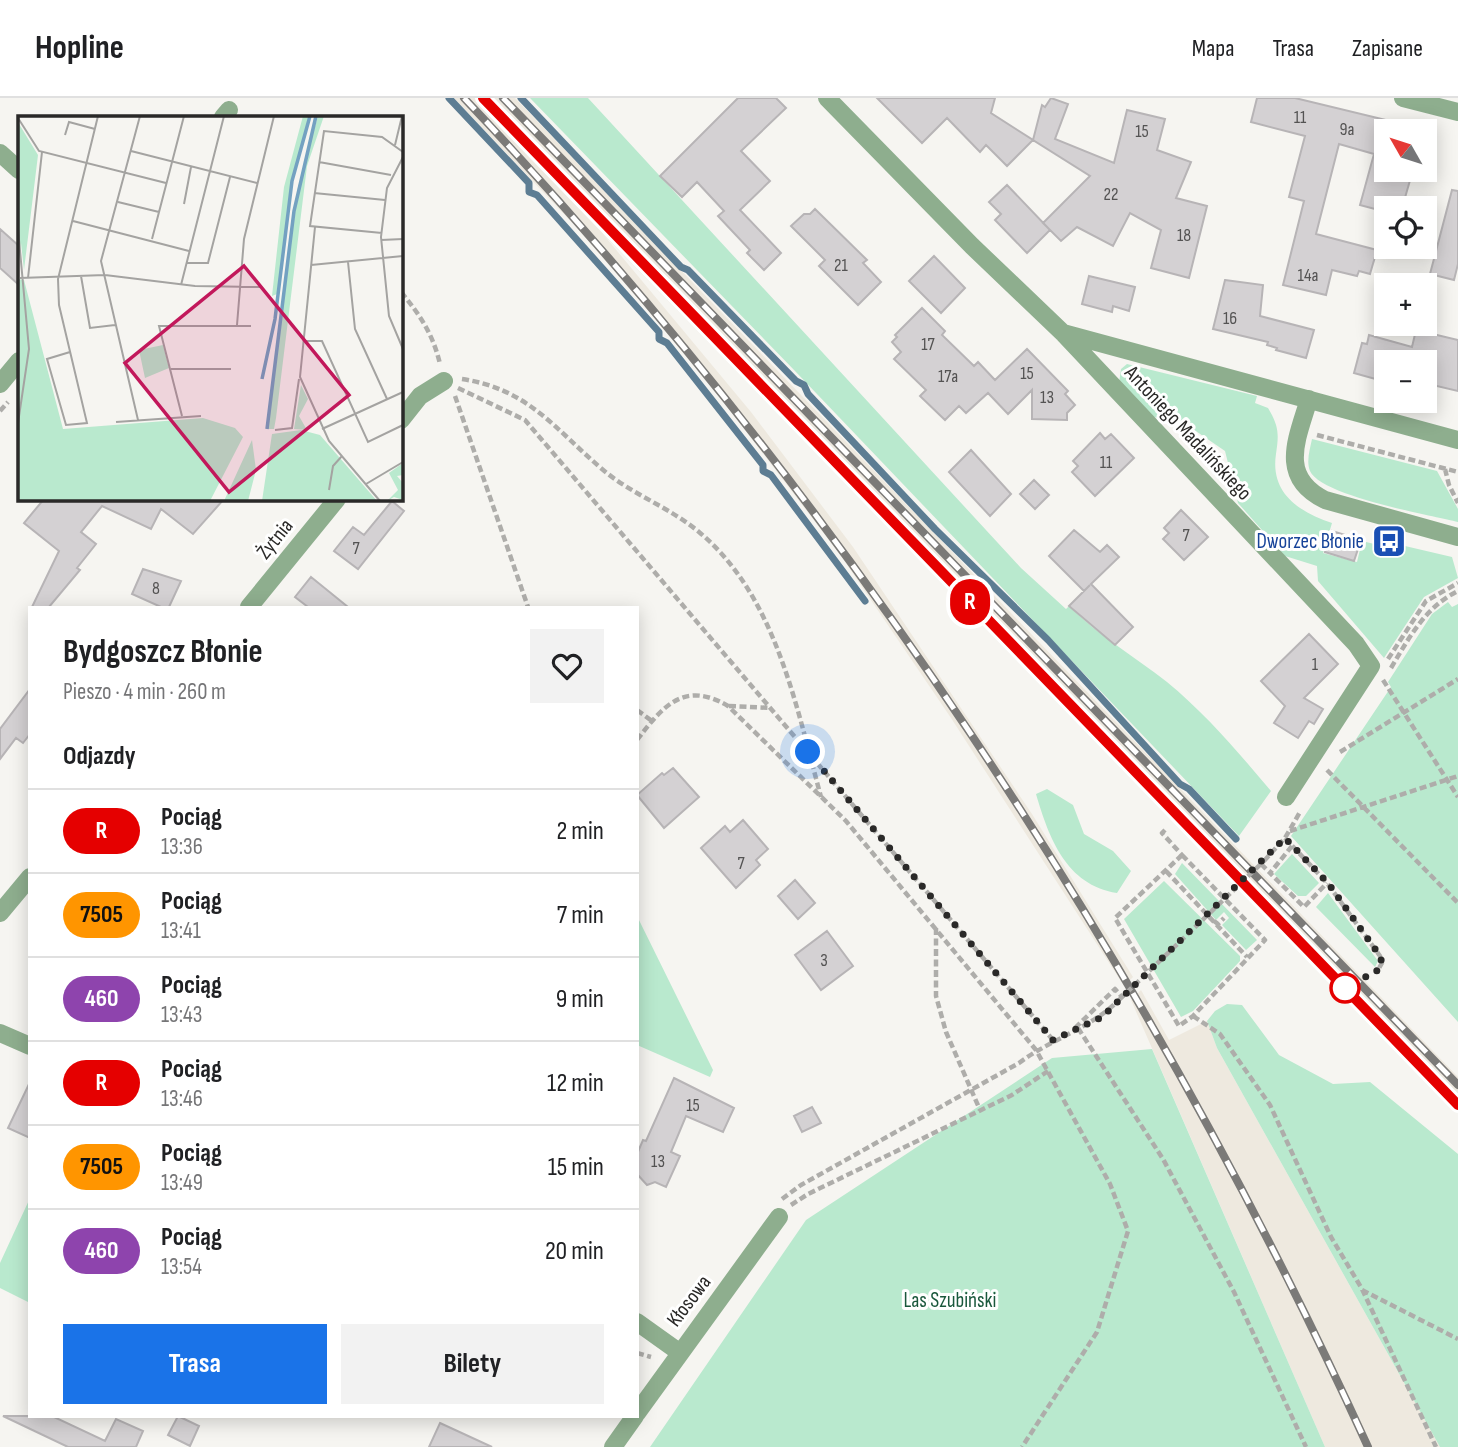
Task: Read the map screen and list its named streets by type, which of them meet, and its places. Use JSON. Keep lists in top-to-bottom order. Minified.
{"streets":{"street":["Antoniego Madalińskiego","Żytnia","Kłosowa"]},"parks":["Las Szubiński"],"places":{"bus stop":["Dworzec Błonie"]},"house_numbers":["11","9a","15","22","18","21","14a","16","17","15","17a","13","11","7","7","8","1","7","3","15","13"],"north":"top left","page":{"header":"Hopline","nav":["Mapa","Trasa","Zapisane"],"on_map":"R","map_buttons":["+","−"],"heading":[["Bydgoszcz Błonie","Pieszo · 4 min · 260 m"],"Odjazdy"],"list":[{"mark":"R","name":"Pociąg","note":"13:36","value":"2 min"},{"mark":"7505","name":"Pociąg","note":"13:41","value":"7 min"},{"mark":"460","name":"Pociąg","note":"13:43","value":"9 min"},{"mark":"R","name":"Pociąg","note":"13:46","value":"12 min"},{"mark":"7505","name":"Pociąg","note":"13:49","value":"15 min"},{"mark":"460","name":"Pociąg","note":"13:54","value":"20 min"}],"buttons":["Trasa","Bilety"]}}
